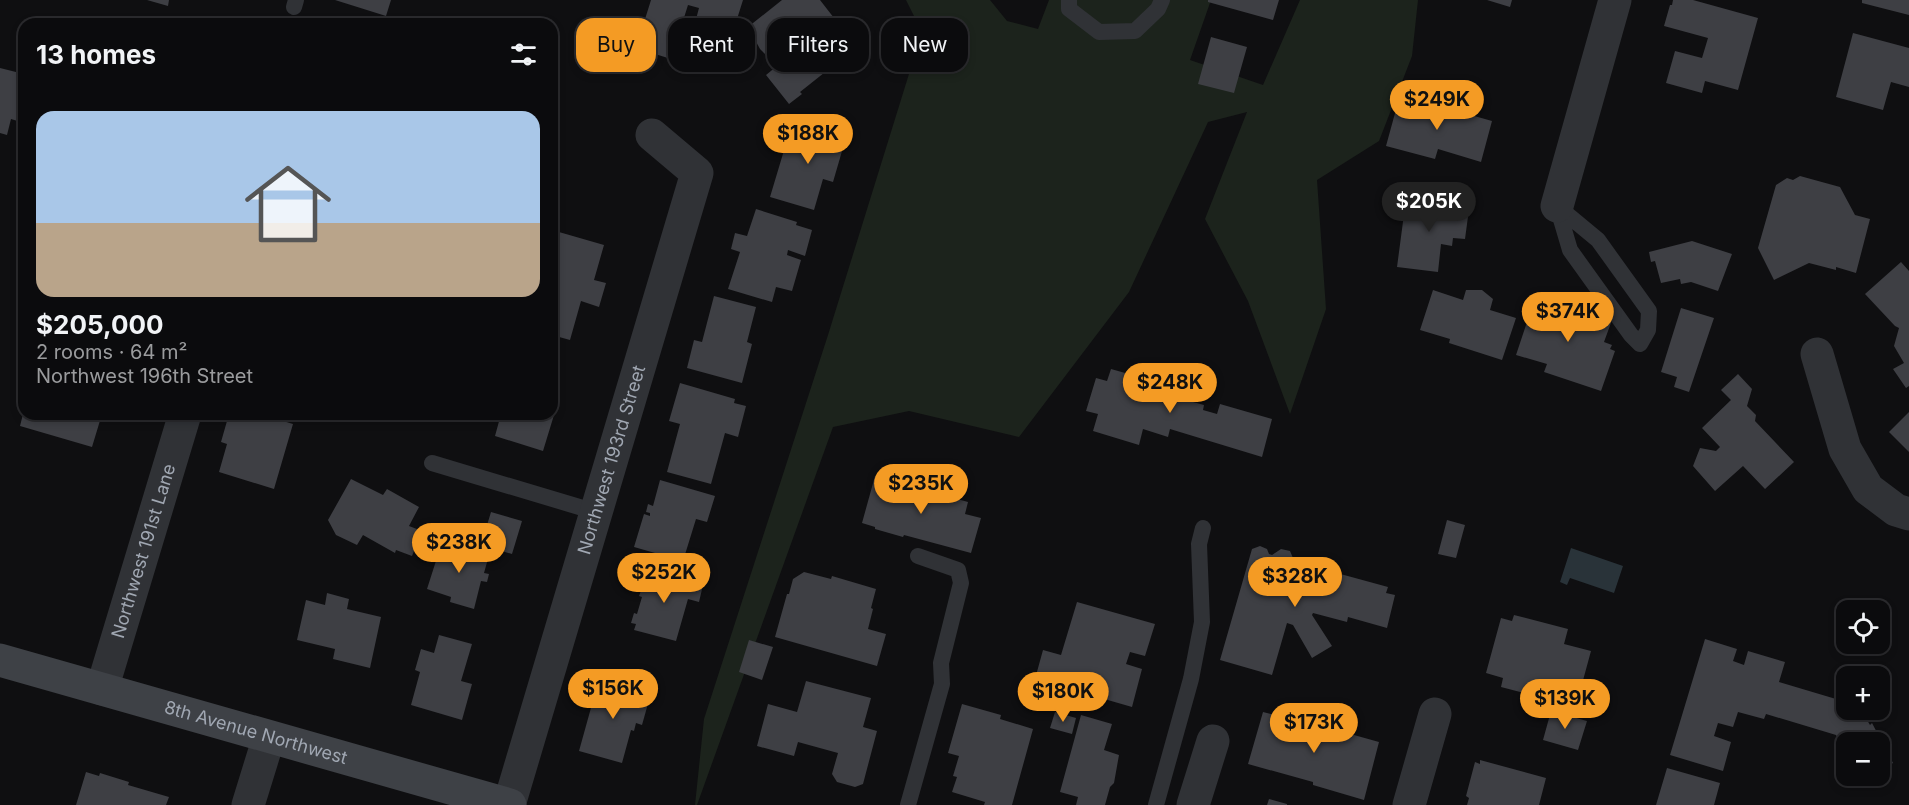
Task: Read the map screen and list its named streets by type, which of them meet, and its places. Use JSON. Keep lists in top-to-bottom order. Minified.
{"streets":{"main road":["8th Avenue Northwest"],"street":["Northwest 193rd Street","Northwest 191st Lane"]},"crossings":[["Northwest 193rd Street","8th Avenue Northwest"],["Northwest 191st Lane","8th Avenue Northwest"]],"page":{"chip":["Buy","Rent","Filters","New"],"heading":"13 homes","price":["$249K","$188K","$205K","$374K","$248K","$235K","$238K","$252K","$328K","$156K","$180K","$139K","$173K"],"list":[{"name":"$205,000","note":"2 rooms · 64 m² · Northwest 196th Street"}],"map_buttons":["+","−"]}}
